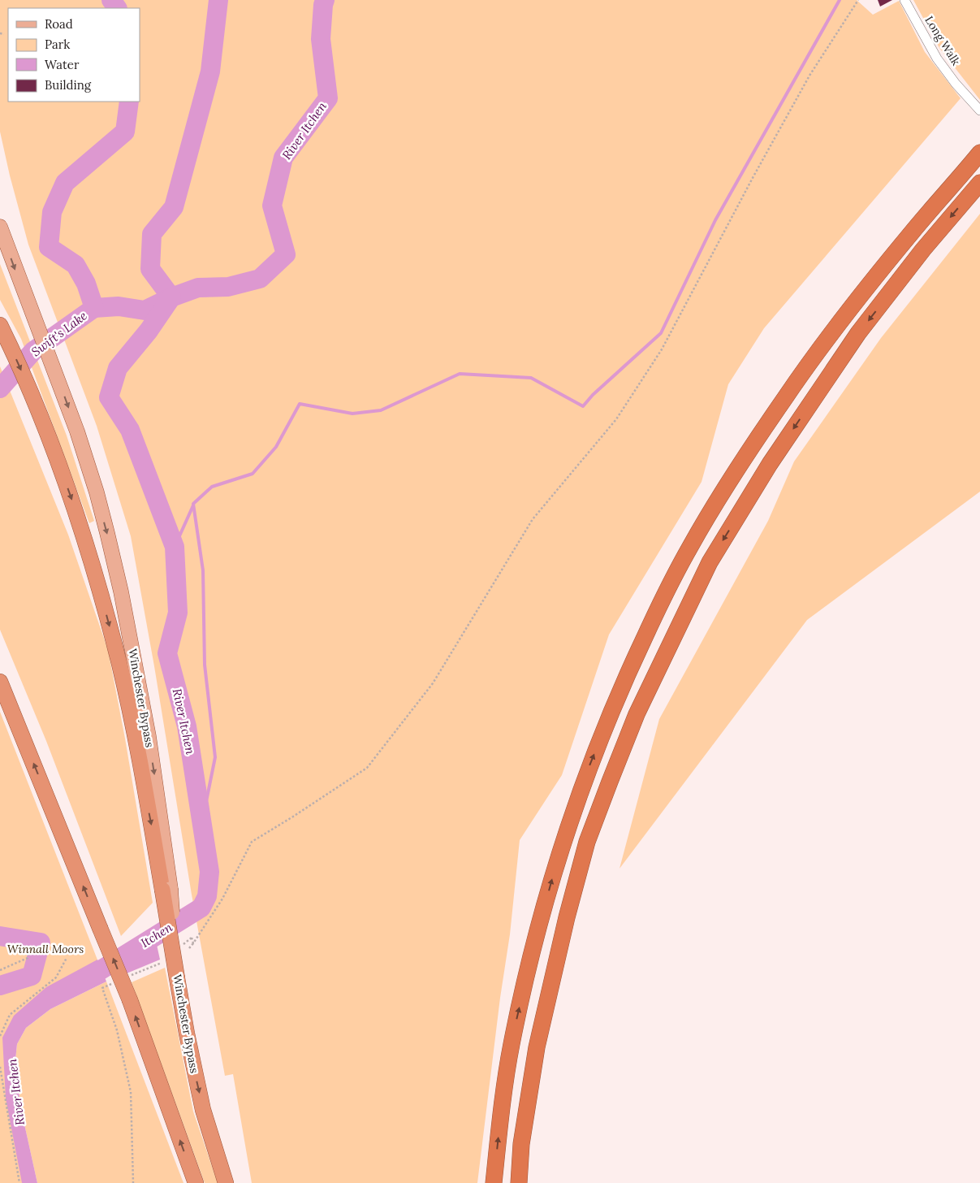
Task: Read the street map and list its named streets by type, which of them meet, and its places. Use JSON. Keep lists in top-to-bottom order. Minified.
{"streets":{"highway":["Winchester Bypass"],"street":["Long Walk"]},"one_way":["Winchester Bypass"],"water":["River Itchen","Swift's Lake","Itchen"],"parks":["Winnall Moors"],"legend":["Road","Park","Water","Building"]}
